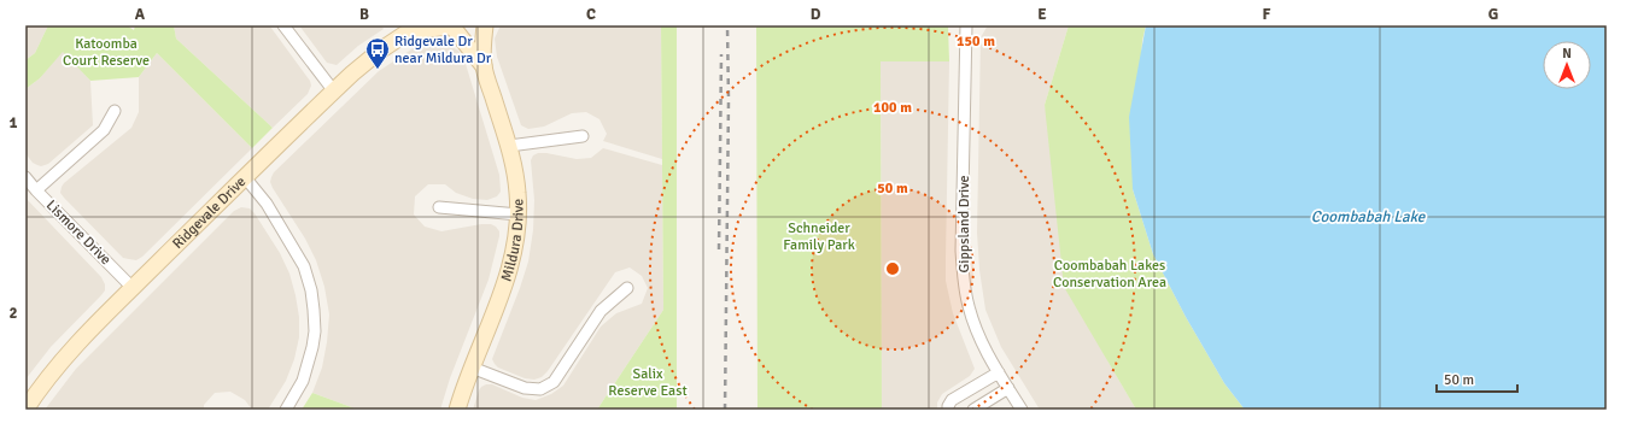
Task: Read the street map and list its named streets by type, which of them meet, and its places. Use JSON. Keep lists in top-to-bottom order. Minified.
{"streets":{"street":["Ridgevale Drive","Gippsland Drive","Lismore Drive","Mildura Drive"]},"crossings":[["Ridgevale Drive","Lismore Drive"],["Ridgevale Drive","Mildura Drive"]],"water":["Coombabah Lake"],"parks":["Katoomba Court Reserve","Schneider Family Park","Coombabah Lakes Conservation Area","Salix Reserve East"],"places":{"bus stop":["Ridgevale Dr near Mildura Dr"]},"scale_bar":"50 m","north":"top","grid":{"columns":["A","B","C","D","E","F","G"],"rows":["1","2"]},"rings":["150 m","100 m","50 m"]}
